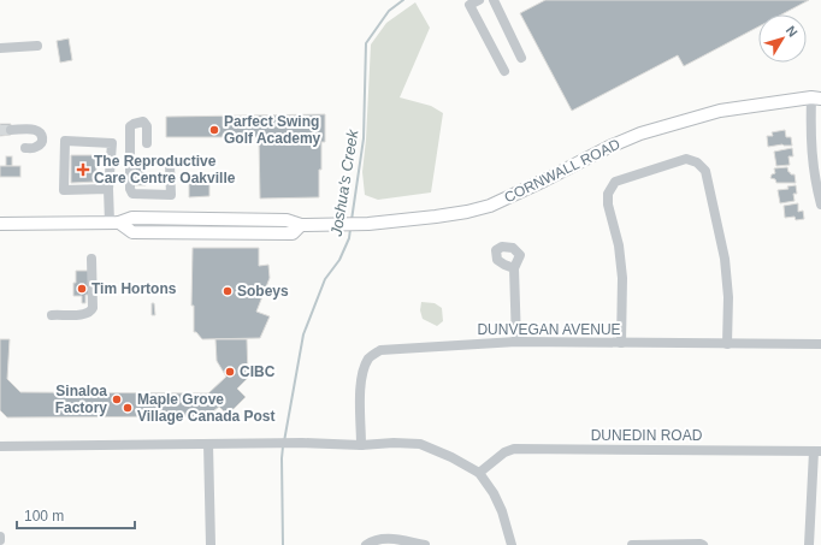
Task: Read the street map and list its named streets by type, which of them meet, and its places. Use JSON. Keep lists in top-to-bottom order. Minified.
{"streets":{"main road":["CORNWALL ROAD"],"street":["DUNVEGAN AVENUE","DUNEDIN ROAD"]},"water":["Joshua's Creek"],"places":{"other":["Parfect Swing Golf Academy","Tim Hortons","Sobeys","CIBC","Sinaloa Factory","Maple Grove Village Canada Post"],"health":["The Reproductive Care Centre Oakville"]},"scale_bar":"100 m","north":"top right"}
